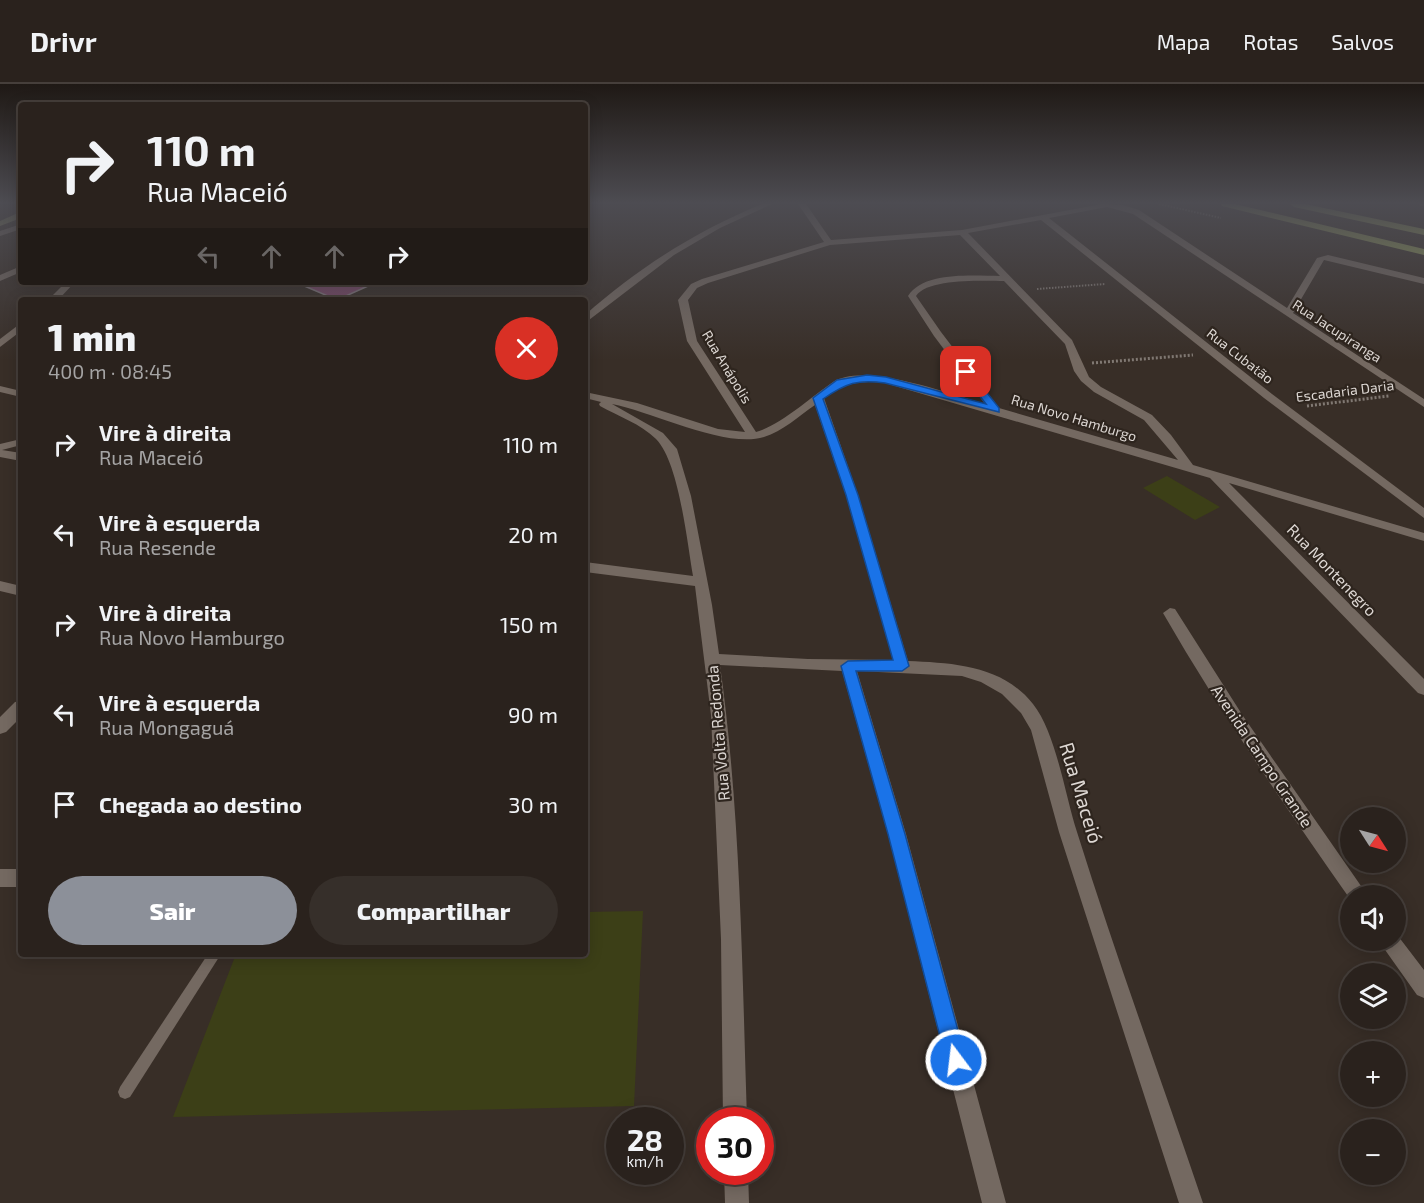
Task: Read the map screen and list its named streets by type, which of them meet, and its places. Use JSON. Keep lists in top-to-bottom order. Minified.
{"streets":{"street":["Rua Jacupiranga","Rua Cubatão","Rua Anápolis","Rua Novo Hamburgo","Rua Montenegro","Rua Volta Redonda","Avenida Campo Grande","Rua Maceió"],"path":["Escadaria Daria"]},"crossings":[["Rua Jacupiranga","Escadaria Daria"],["Rua Cubatão","Escadaria Daria"],["Rua Anápolis","Rua Novo Hamburgo"],["Rua Novo Hamburgo","Rua Montenegro"],["Rua Volta Redonda","Rua Maceió"]],"north":"bottom right","page":{"header":"Drivr","nav":["Mapa","Rotas","Salvos"],"turn":["110 m","Rua Maceió"],"heading":["1 min","400 m · 08:45"],"list":[{"name":"Vire à direita","note":"Rua Maceió","value":"110 m"},{"name":"Vire à esquerda","note":"Rua Resende","value":"20 m"},{"name":"Vire à direita","note":"Rua Novo Hamburgo","value":"150 m"},{"name":"Vire à esquerda","note":"Rua Mongaguá","value":"90 m"},{"name":"Chegada ao destino","value":"30 m"}],"map_buttons":["+","−"],"buttons":["Sair","Compartilhar"],"speed":"28 km/h","limit":"30"}}
